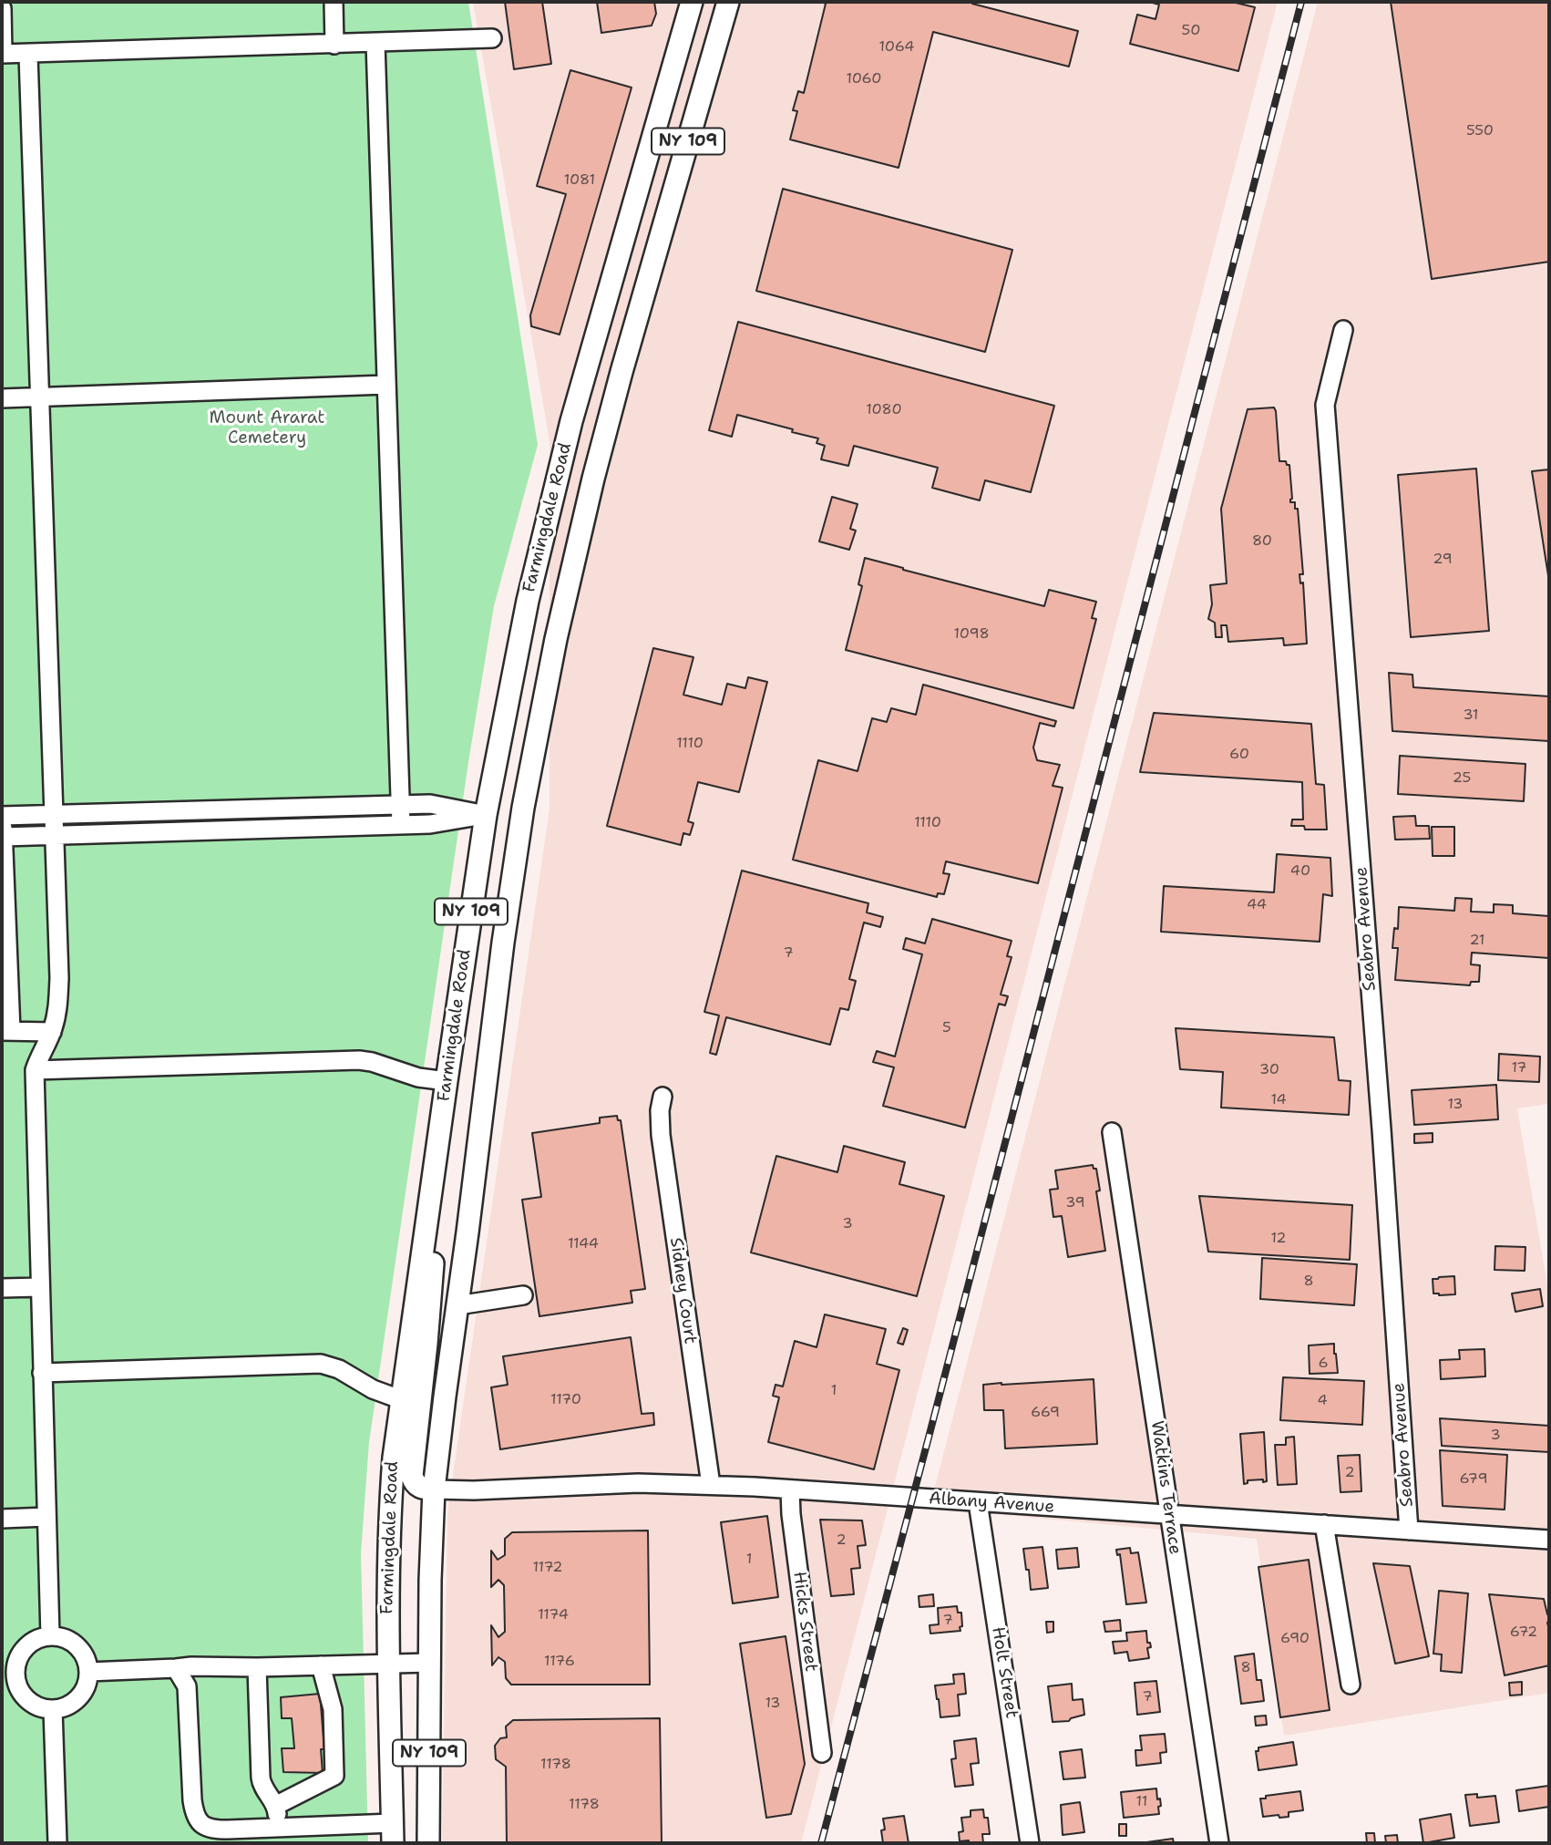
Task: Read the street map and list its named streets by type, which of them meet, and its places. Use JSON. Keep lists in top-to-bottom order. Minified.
{"streets":{"main road":["NY 109","Farmingdale Road"],"street":["Seabro Avenue","Sidney Court","Watkins Terrace","Albany Avenue","Hicks Street","Holt Street"]},"crossings":[["Farmingdale Road","Albany Avenue"],["Seabro Avenue","Albany Avenue"],["Sidney Court","Albany Avenue"],["Watkins Terrace","Albany Avenue"],["Albany Avenue","Hicks Street"],["Albany Avenue","Holt Street"]],"parks":["Mount Ararat Cemetery"],"house_numbers":["50","1064","1060","550","1081","1080","80","29","1098","31","1110","60","25","1110","40","44","21","7","5","17","30","14","13","39","3","12","1144","8","6","1","1170","4","669","3","2","679","2","1","1172","1174","7","672","690","1176","8","7","13","1178","11","1178"]}
